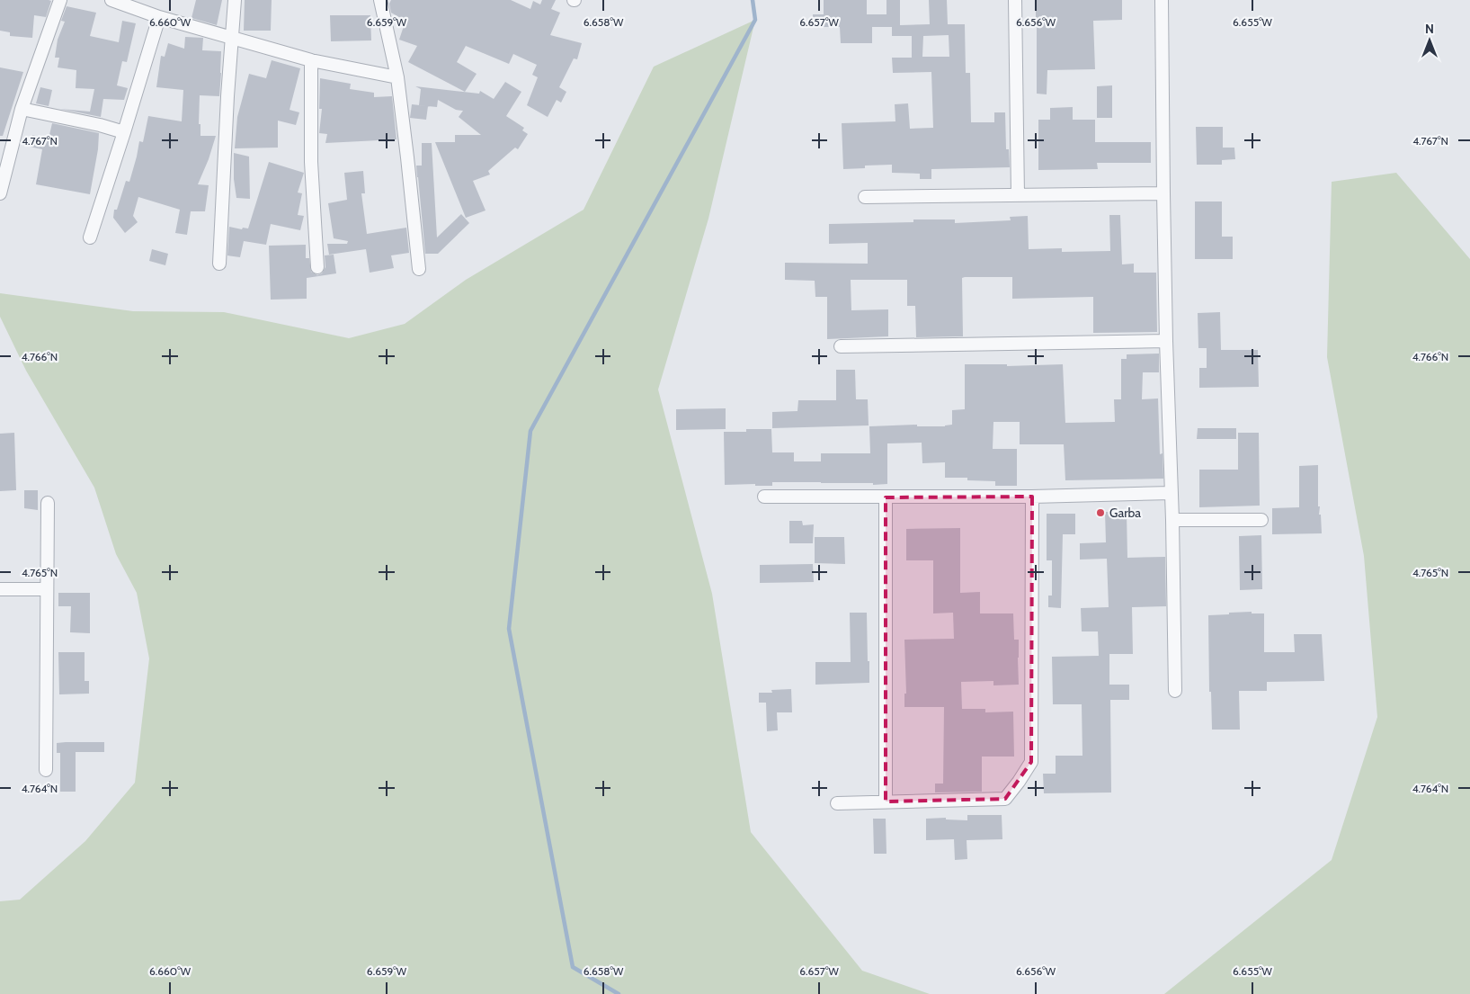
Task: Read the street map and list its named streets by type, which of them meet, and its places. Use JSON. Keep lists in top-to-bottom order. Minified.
{"places":["Garba"],"north":"top","coordinates":["6.660°W","6.659°W","6.658°W","6.657°W","6.656°W","6.655°W","4.767°N","4.766°N","4.765°N","4.764°N"]}
